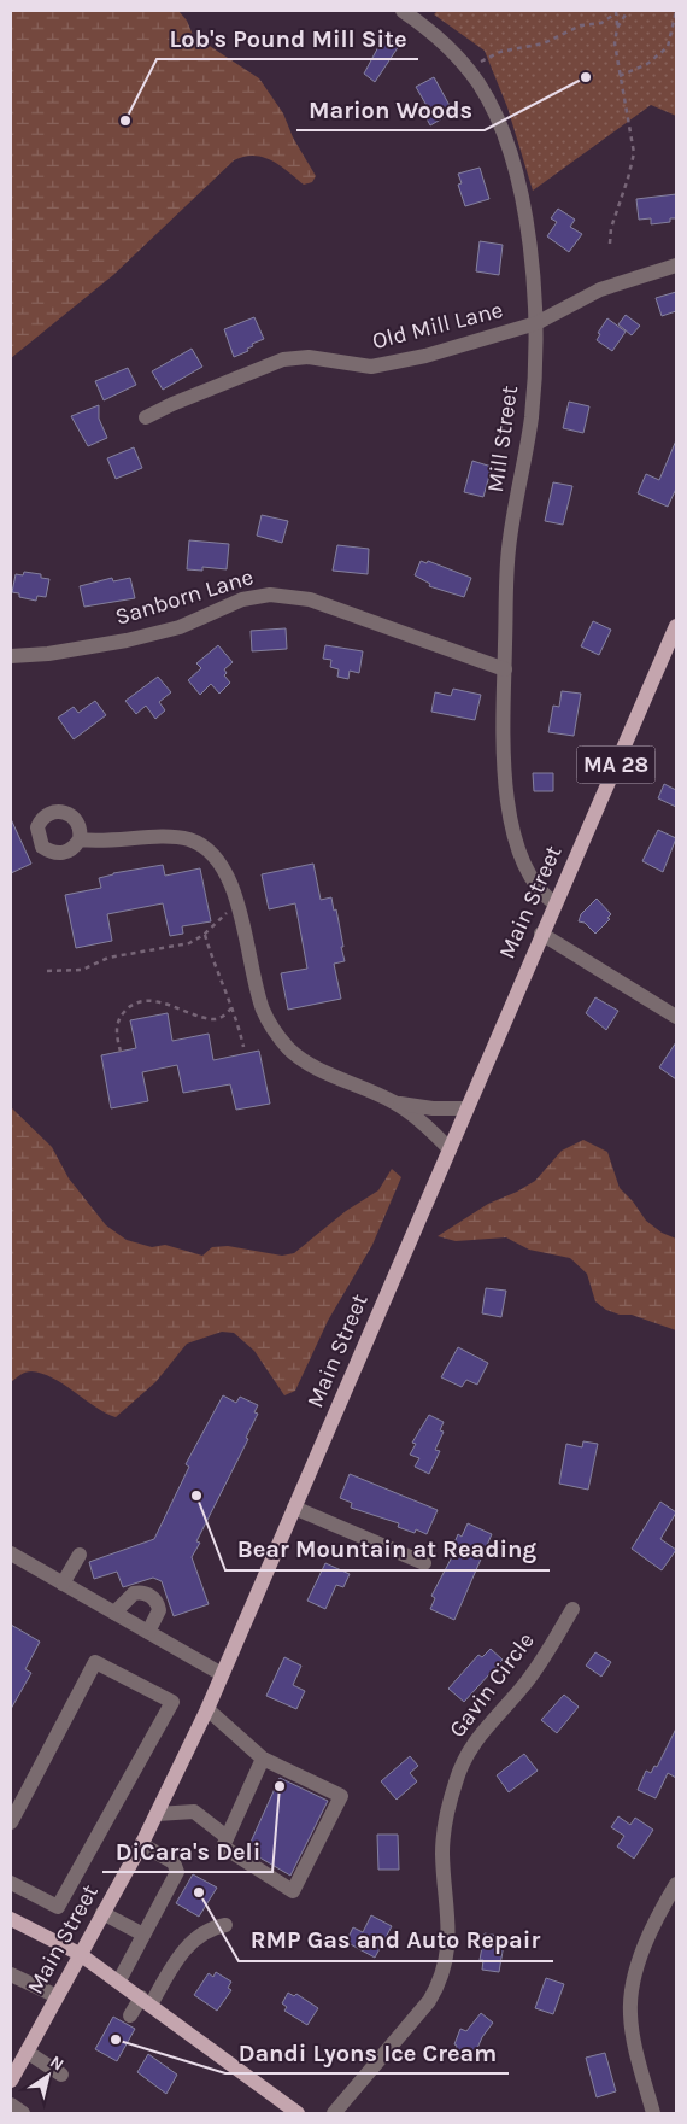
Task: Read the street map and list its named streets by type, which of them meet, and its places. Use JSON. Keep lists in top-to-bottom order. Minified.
{"streets":{"main road":["MA 28","Main Street"],"street":["Old Mill Lane","Mill Street","Sanborn Lane","Gavin Circle"]},"crossings":[["Old Mill Lane","Mill Street"],["Mill Street","Sanborn Lane"],["Mill Street","Main Street"]],"places":["Marion Woods","Lob's Pound Mill Site","Bear Mountain at Reading","DiCara's Deli","RMP Gas and Auto Repair","Dandi Lyons Ice Cream"],"north":"top right"}
